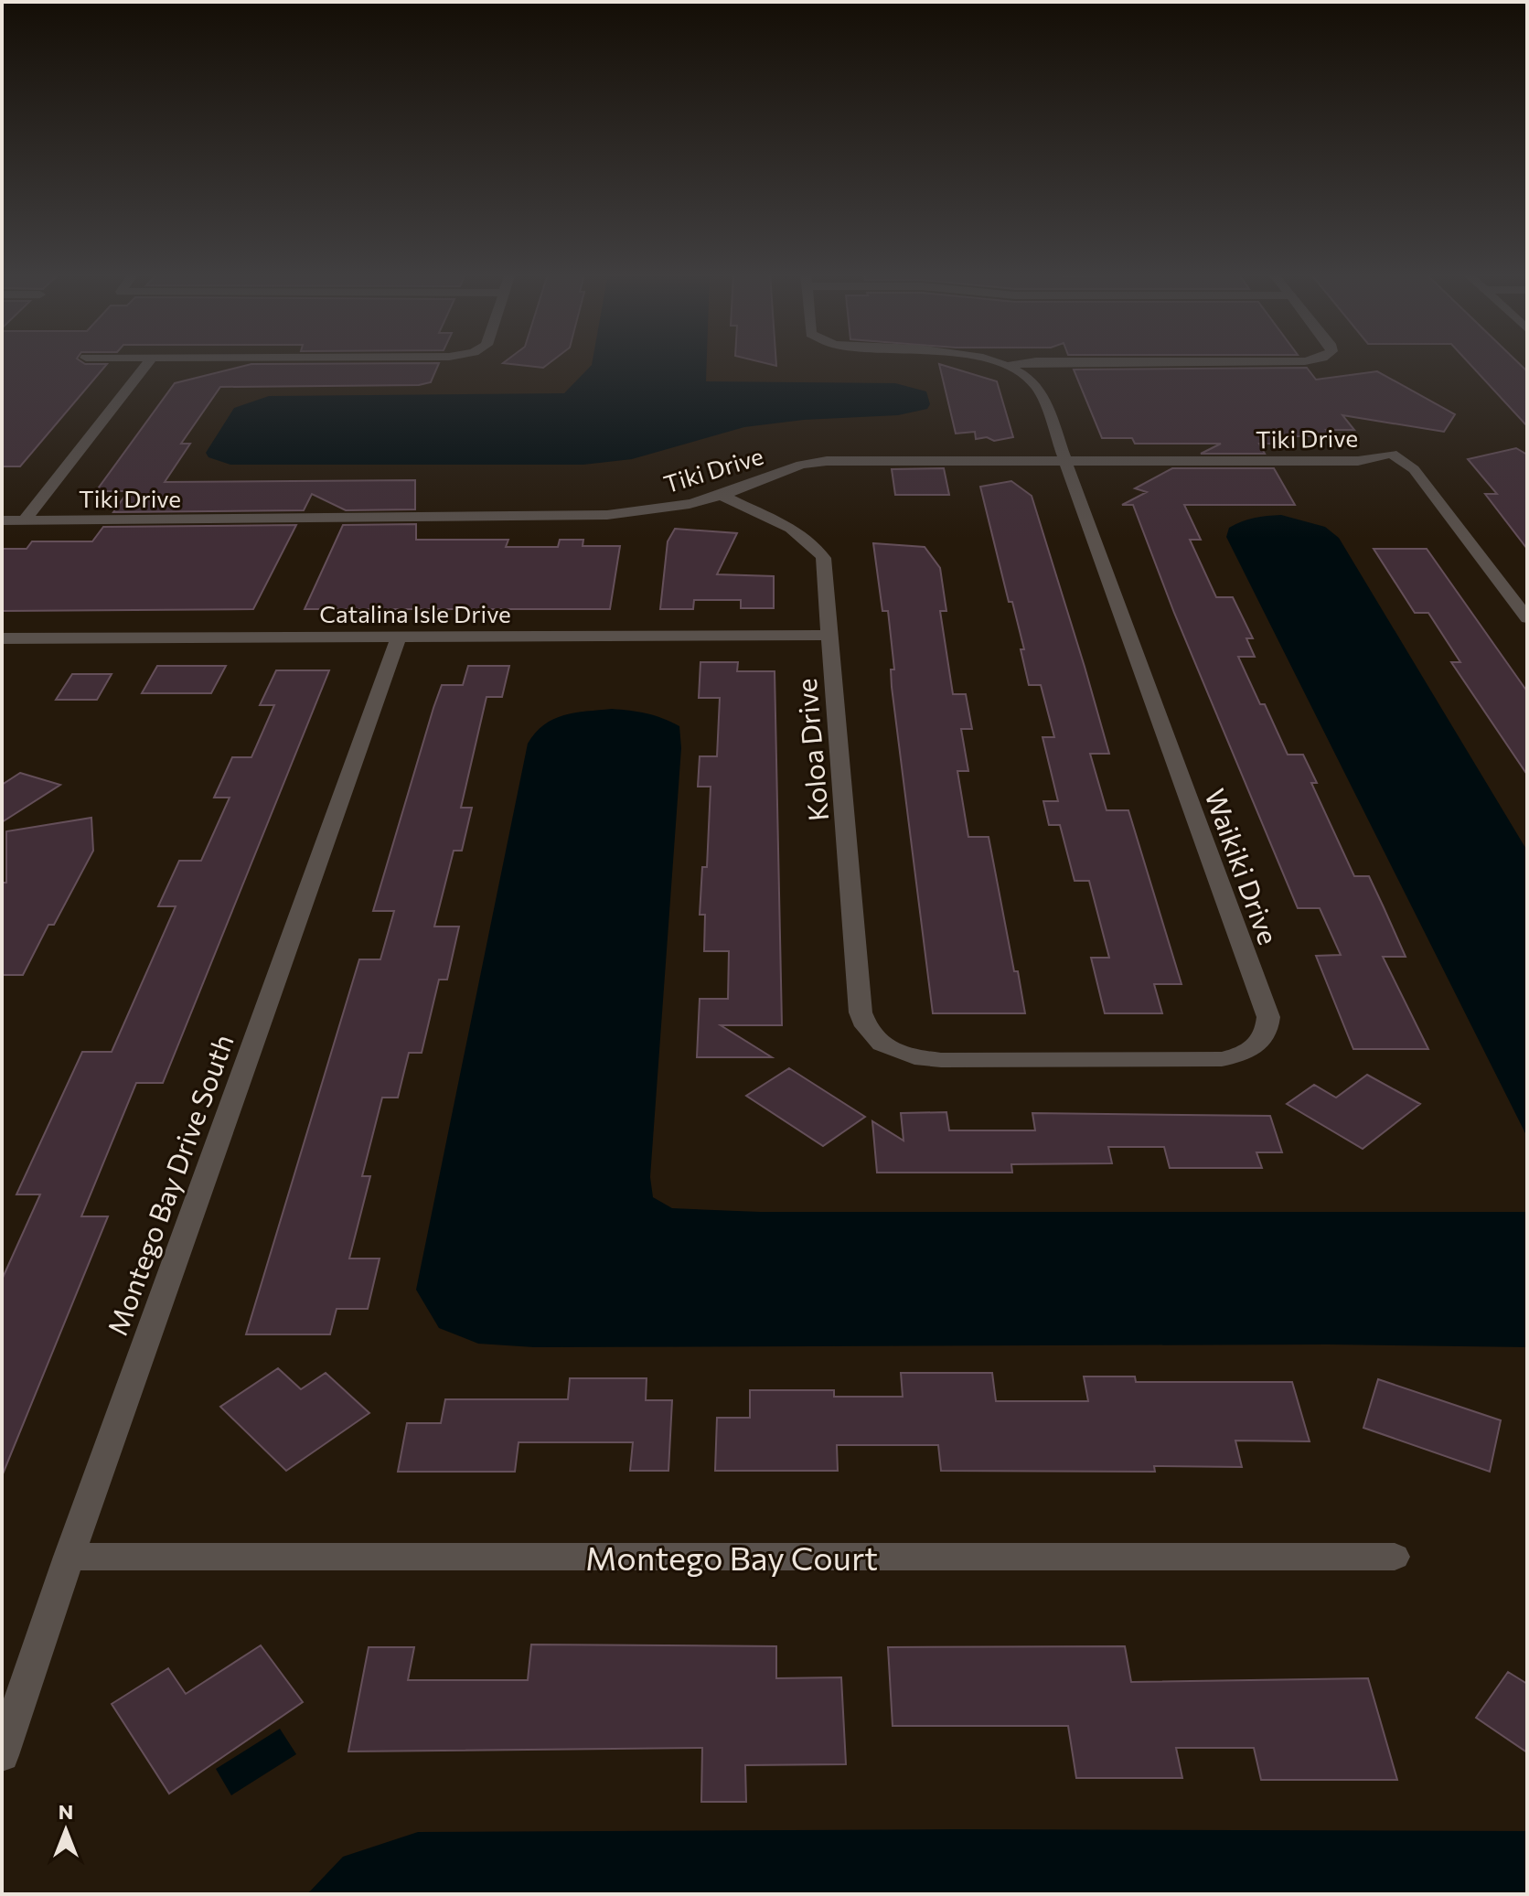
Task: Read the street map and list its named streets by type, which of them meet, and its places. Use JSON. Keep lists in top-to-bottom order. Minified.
{"streets":{"street":["Tiki Drive","Catalina Isle Drive","Koloa Drive","Waikiki Drive","Montego Bay Drive South","Montego Bay Court"]},"crossings":[["Tiki Drive","Koloa Drive"],["Tiki Drive","Waikiki Drive"],["Catalina Isle Drive","Koloa Drive"],["Catalina Isle Drive","Montego Bay Drive South"],["Koloa Drive","Waikiki Drive"],["Montego Bay Drive South","Montego Bay Court"]],"north":"top"}
